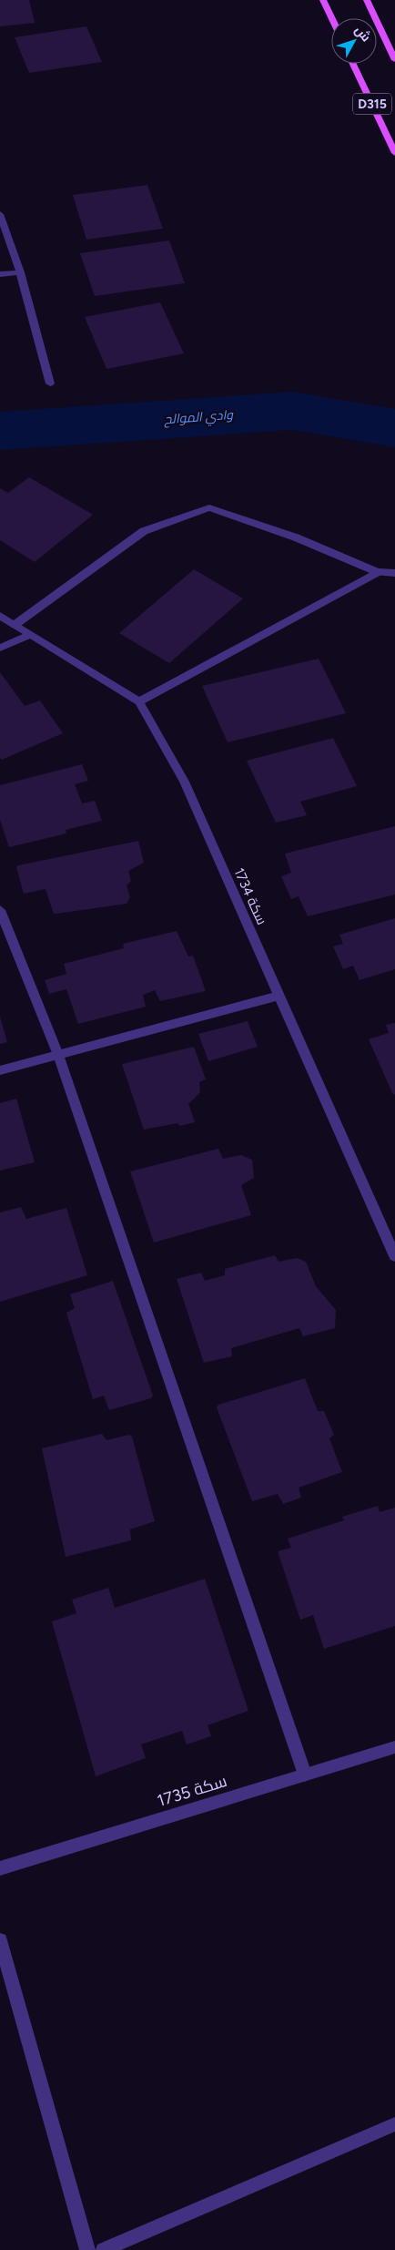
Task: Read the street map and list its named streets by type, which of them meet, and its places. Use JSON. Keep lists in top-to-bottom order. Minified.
{"streets":{"main road":["D315"],"street":["سكة 1734","سكة 1735"]},"water":["وادي الموالح"],"north":"top right"}
